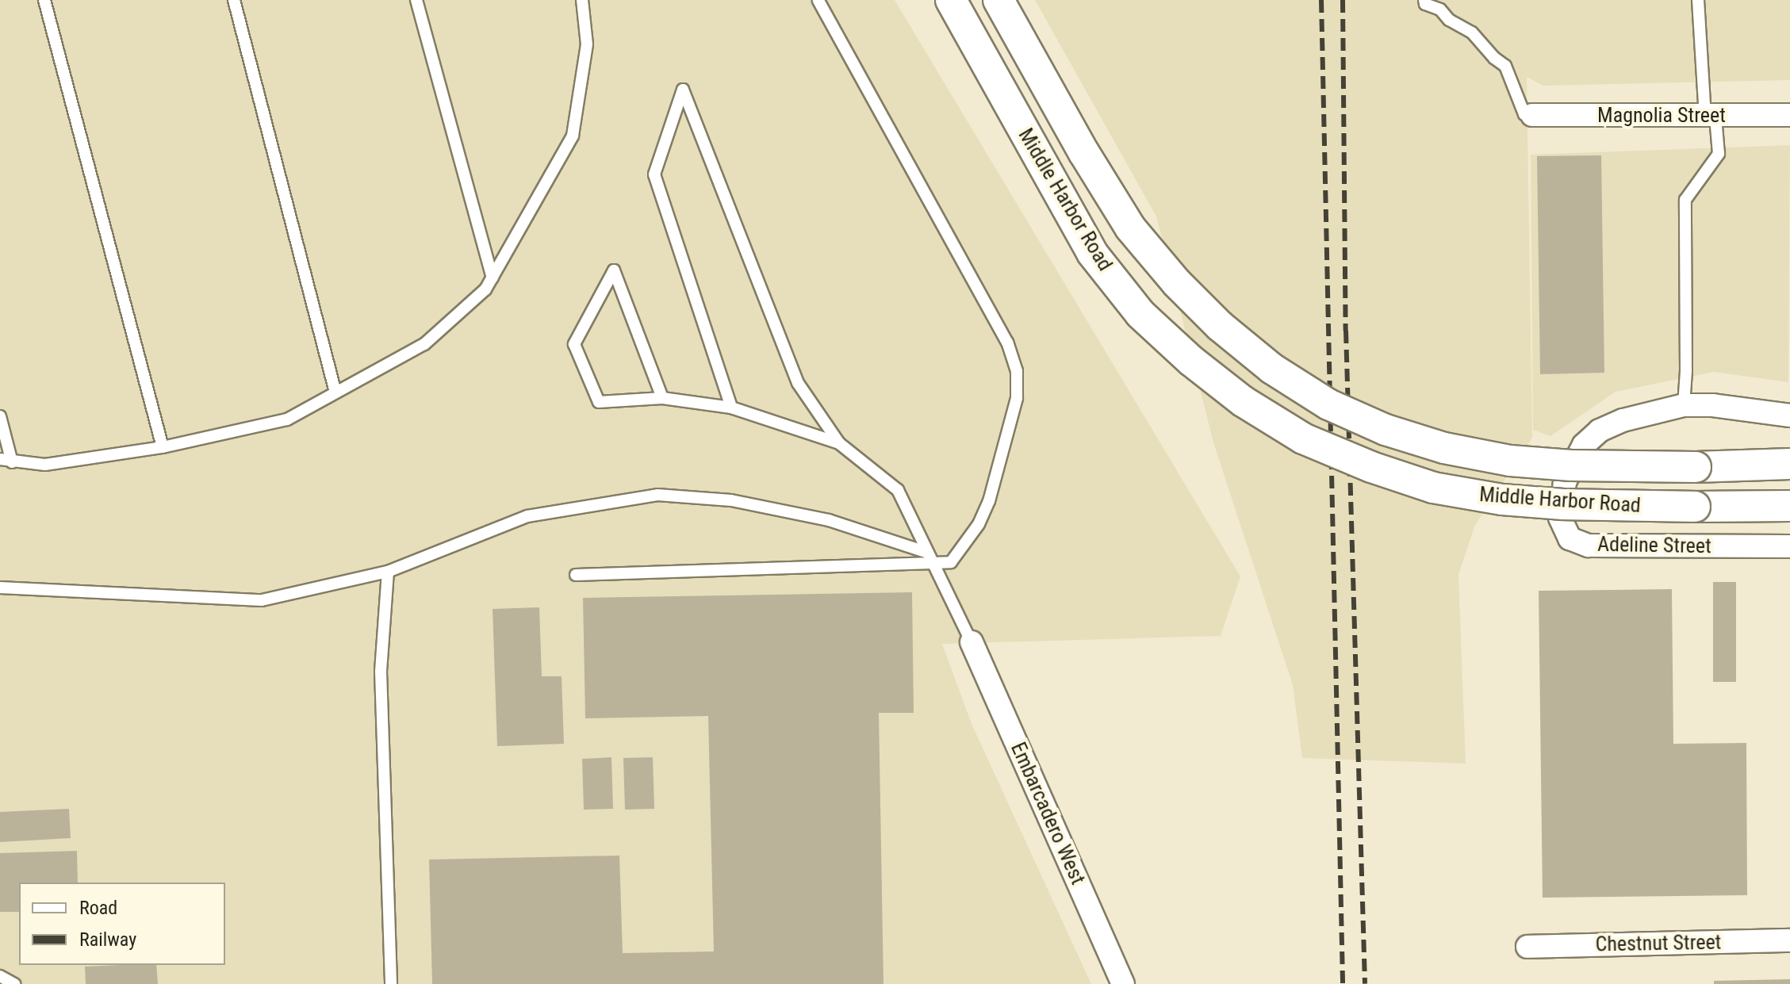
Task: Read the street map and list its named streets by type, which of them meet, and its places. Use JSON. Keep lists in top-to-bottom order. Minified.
{"streets":{"main road":["Middle Harbor Road"],"street":["Magnolia Street","Adeline Street","Embarcadero West","Chestnut Street"]},"legend":["Road","Railway"]}
